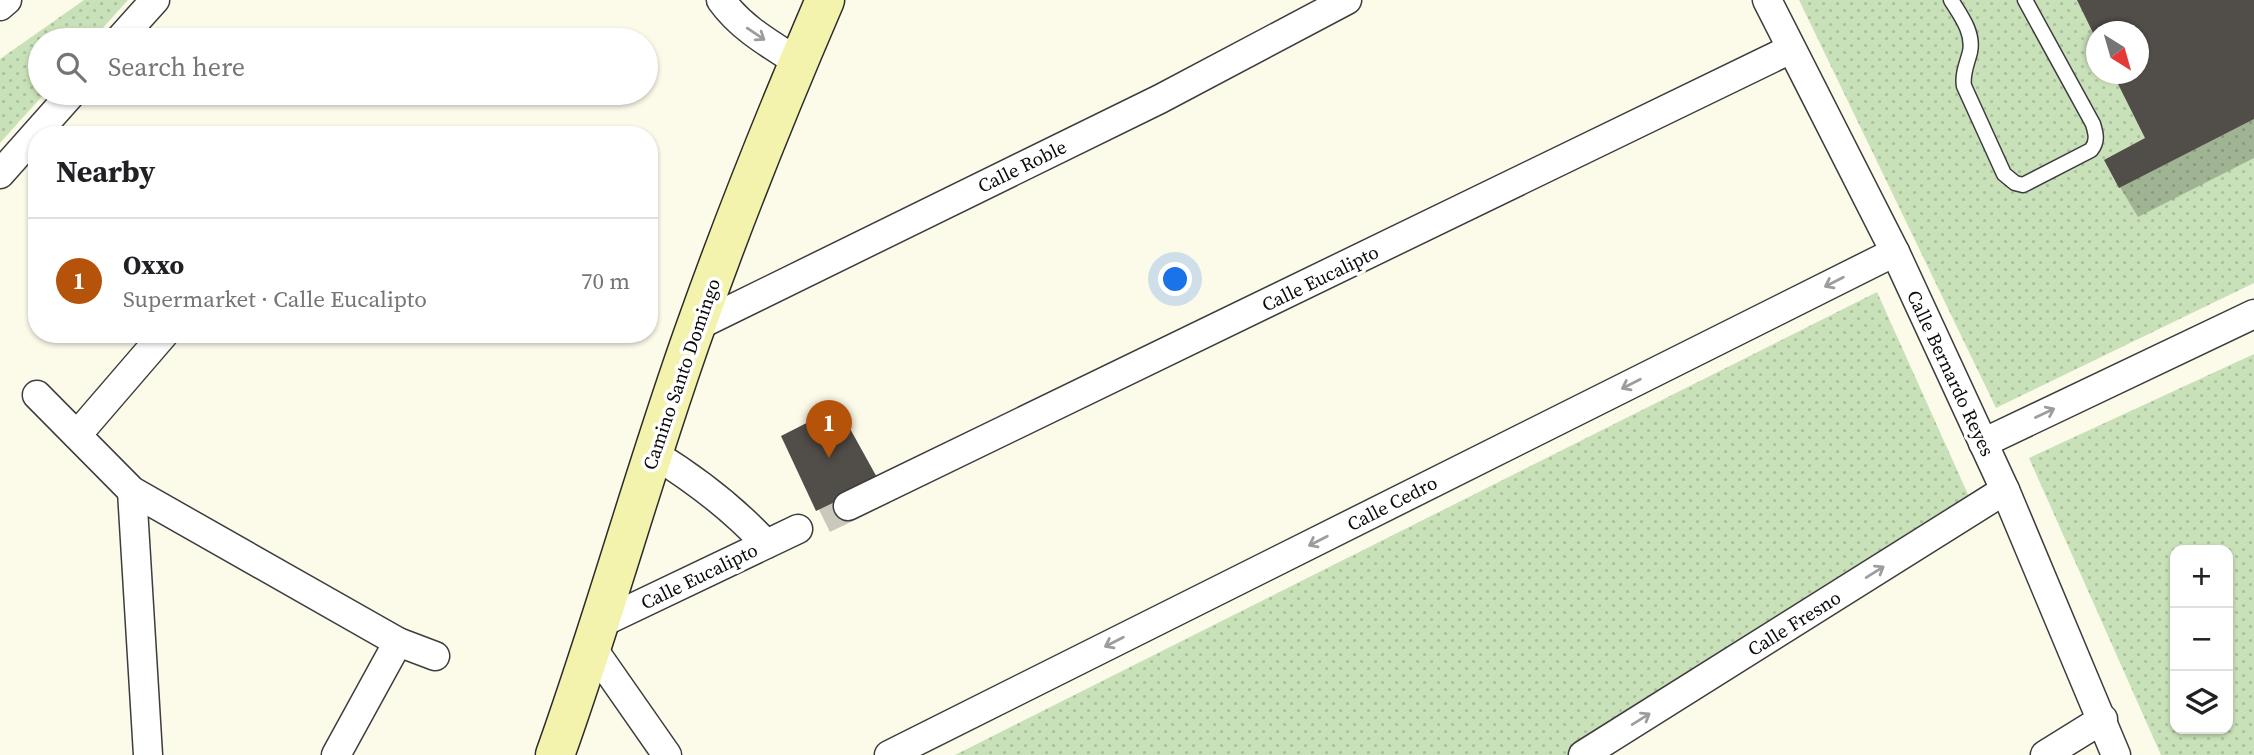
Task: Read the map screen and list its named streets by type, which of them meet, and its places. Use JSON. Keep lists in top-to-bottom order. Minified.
{"streets":{"street":["Calle Roble","Calle Eucalipto","Calle Bernardo Reyes","Camino Santo Domingo","Calle Cedro","Calle Fresno"]},"crossings":[["Calle Roble","Camino Santo Domingo"],["Calle Eucalipto","Calle Bernardo Reyes"],["Calle Eucalipto","Camino Santo Domingo"],["Calle Bernardo Reyes","Calle Cedro"],["Calle Bernardo Reyes","Calle Fresno"]],"one_way":["Calle Cedro","Calle Fresno"],"north":"bottom right","page":{"search":"Search here","heading":"Nearby","list":[{"mark":"1","name":"Oxxo","note":"Supermarket · Calle Eucalipto","value":"70 m"}],"pins":"1","map_buttons":["+","−"]}}
